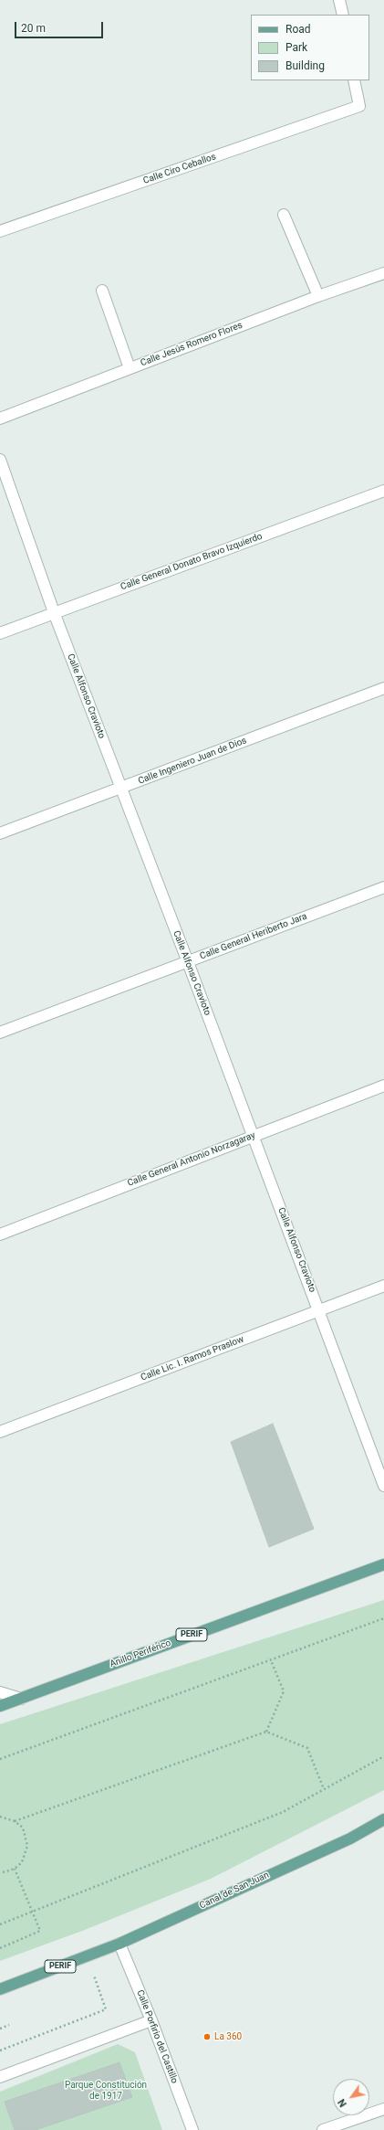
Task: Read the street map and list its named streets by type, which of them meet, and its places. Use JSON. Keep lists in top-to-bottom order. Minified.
{"streets":{"main road":["PERIF","Anillo Periférico","Canal de San Juan"],"street":["Calle Ciro Ceballos","Calle Jesús Romero Flores","Calle General Donato Bravo Izquierdo","Calle Alfonso Cravioto","Calle Ingeniero Juan de Dios","Calle General Heriberto Jara","Calle General Antonio Norzagaray","Calle Lic. I. Ramos Praslow","Calle Porfirio del Castillo"]},"crossings":[["Calle General Donato Bravo Izquierdo","Calle Alfonso Cravioto"],["Calle Alfonso Cravioto","Calle Ingeniero Juan de Dios"],["Calle Alfonso Cravioto","Calle General Heriberto Jara"],["Calle Alfonso Cravioto","Calle General Antonio Norzagaray"],["Calle Alfonso Cravioto","Calle Lic. I. Ramos Praslow"],["PERIF","Canal de San Juan"],["PERIF","Calle Porfirio del Castillo"],["Canal de San Juan","Calle Porfirio del Castillo"]],"parks":["Parque Constitución de 1917"],"places":["La 360"],"legend":["Road","Park","Building"],"scale_bar":"20 m","north":"bottom left"}
